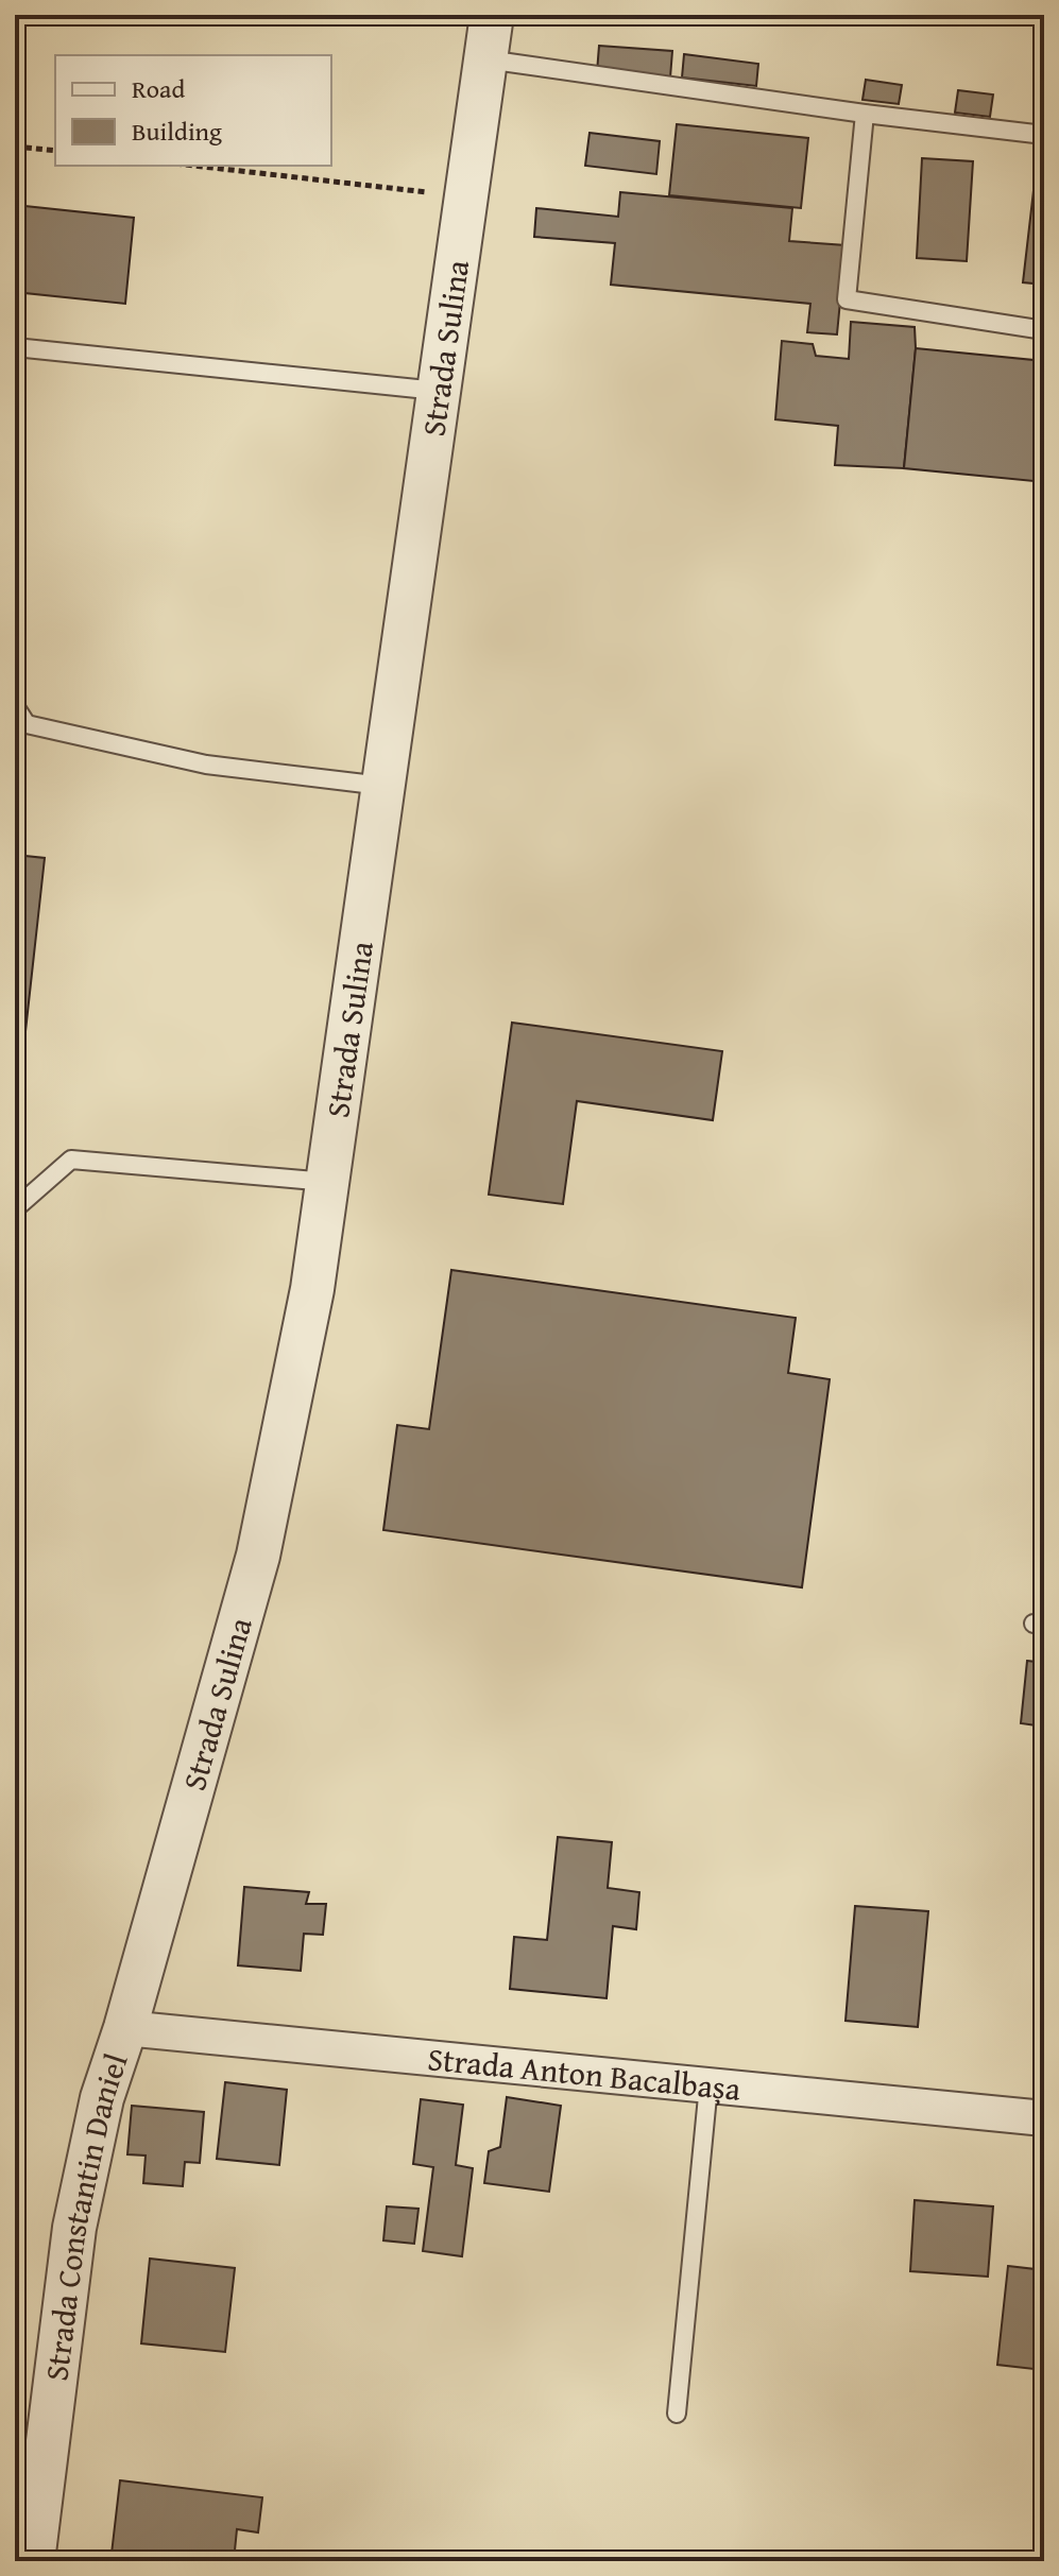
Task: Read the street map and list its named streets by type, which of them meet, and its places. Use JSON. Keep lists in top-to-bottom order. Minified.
{"streets":{"street":["Strada Sulina","Strada Anton Bacalbașa","Strada Constantin Daniel"]},"crossings":[["Strada Sulina","Strada Anton Bacalbașa"],["Strada Sulina","Strada Constantin Daniel"],["Strada Anton Bacalbașa","Strada Constantin Daniel"]],"legend":["Road","Building"]}
